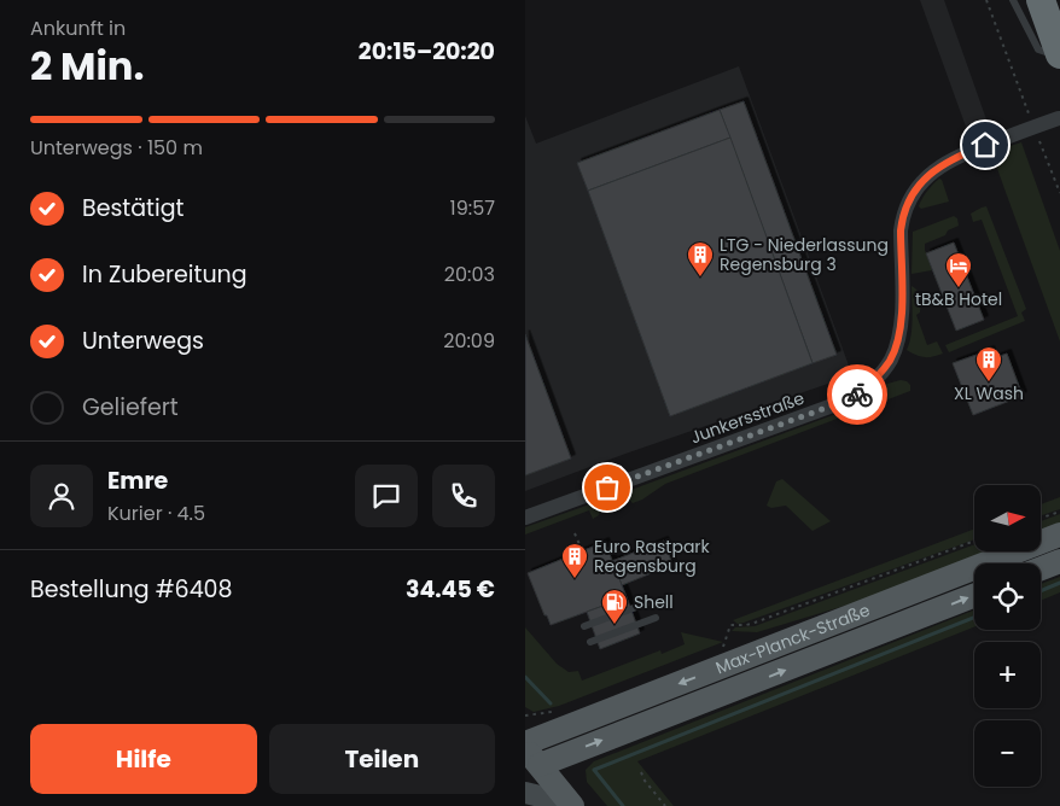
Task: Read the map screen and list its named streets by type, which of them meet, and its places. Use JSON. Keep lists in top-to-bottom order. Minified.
{"streets":{"main road":["Max-Planck-Straße"],"street":["Junkersstraße"]},"places":{"building":["LTG - Niederlassung Regensburg 3","XL Wash","Euro Rastpark Regensburg"],"hotel":["tB&B Hotel"],"fuel station":["Shell"]},"north":"right","page":{"heading":["2 Min.","Ankunft in","20:15–20:20"],"panel":["Emre","Kurier · 4.5","Bestellung #6408","34.45 €"],"bar":"Unterwegs · 150 m","list":[["Bestätigt","19:57"],["In Zubereitung","20:03"],["Unterwegs","20:09"],"Geliefert"],"map_buttons":["+","−"],"buttons":["Hilfe","Teilen"]}}
